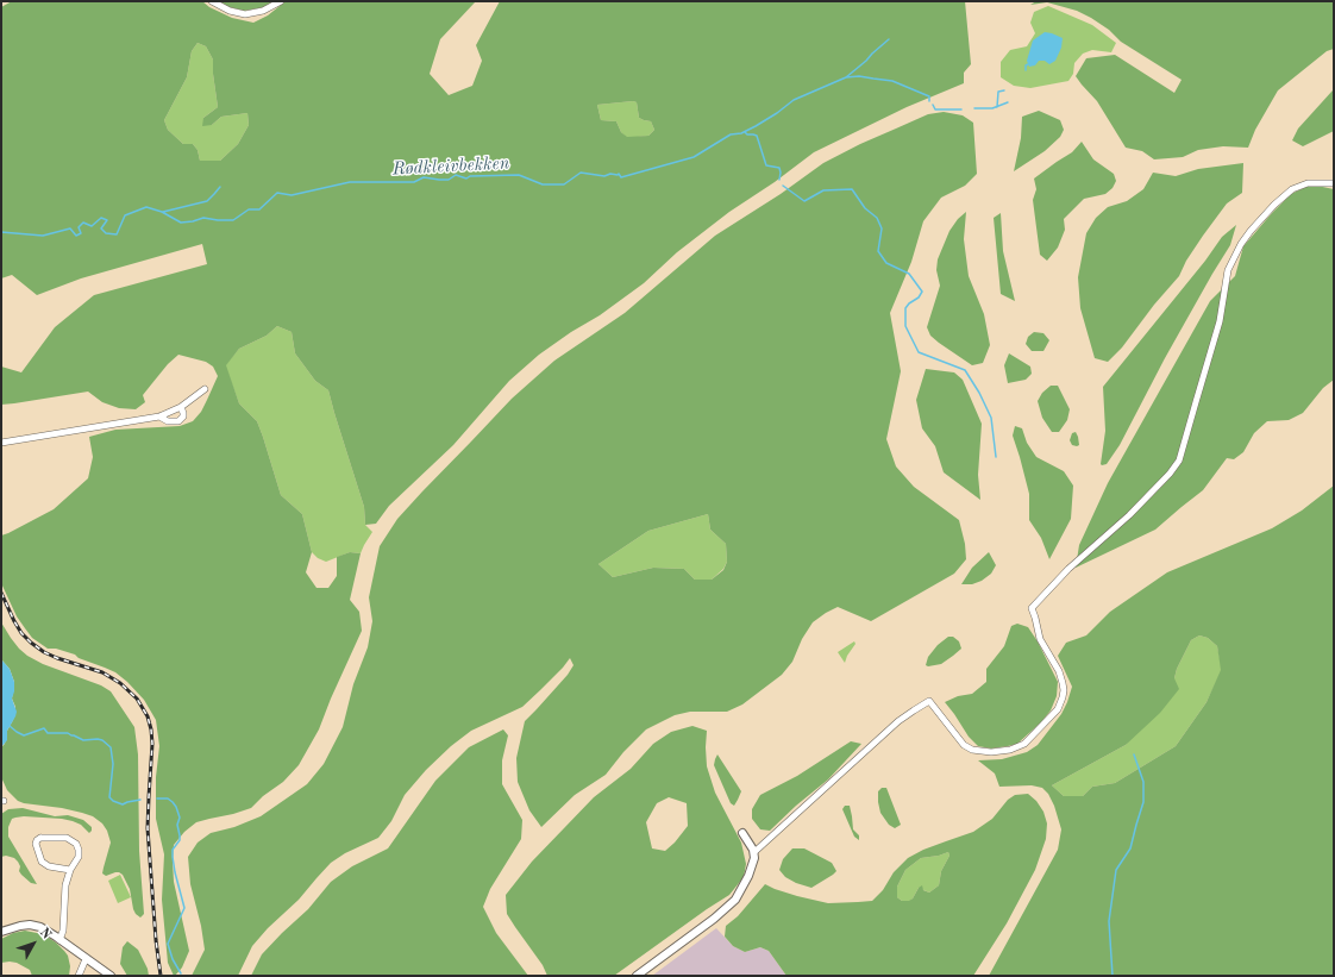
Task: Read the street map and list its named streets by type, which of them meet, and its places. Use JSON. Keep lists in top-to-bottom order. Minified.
{"water":["Rødkleivbekken"],"north":"top right"}
